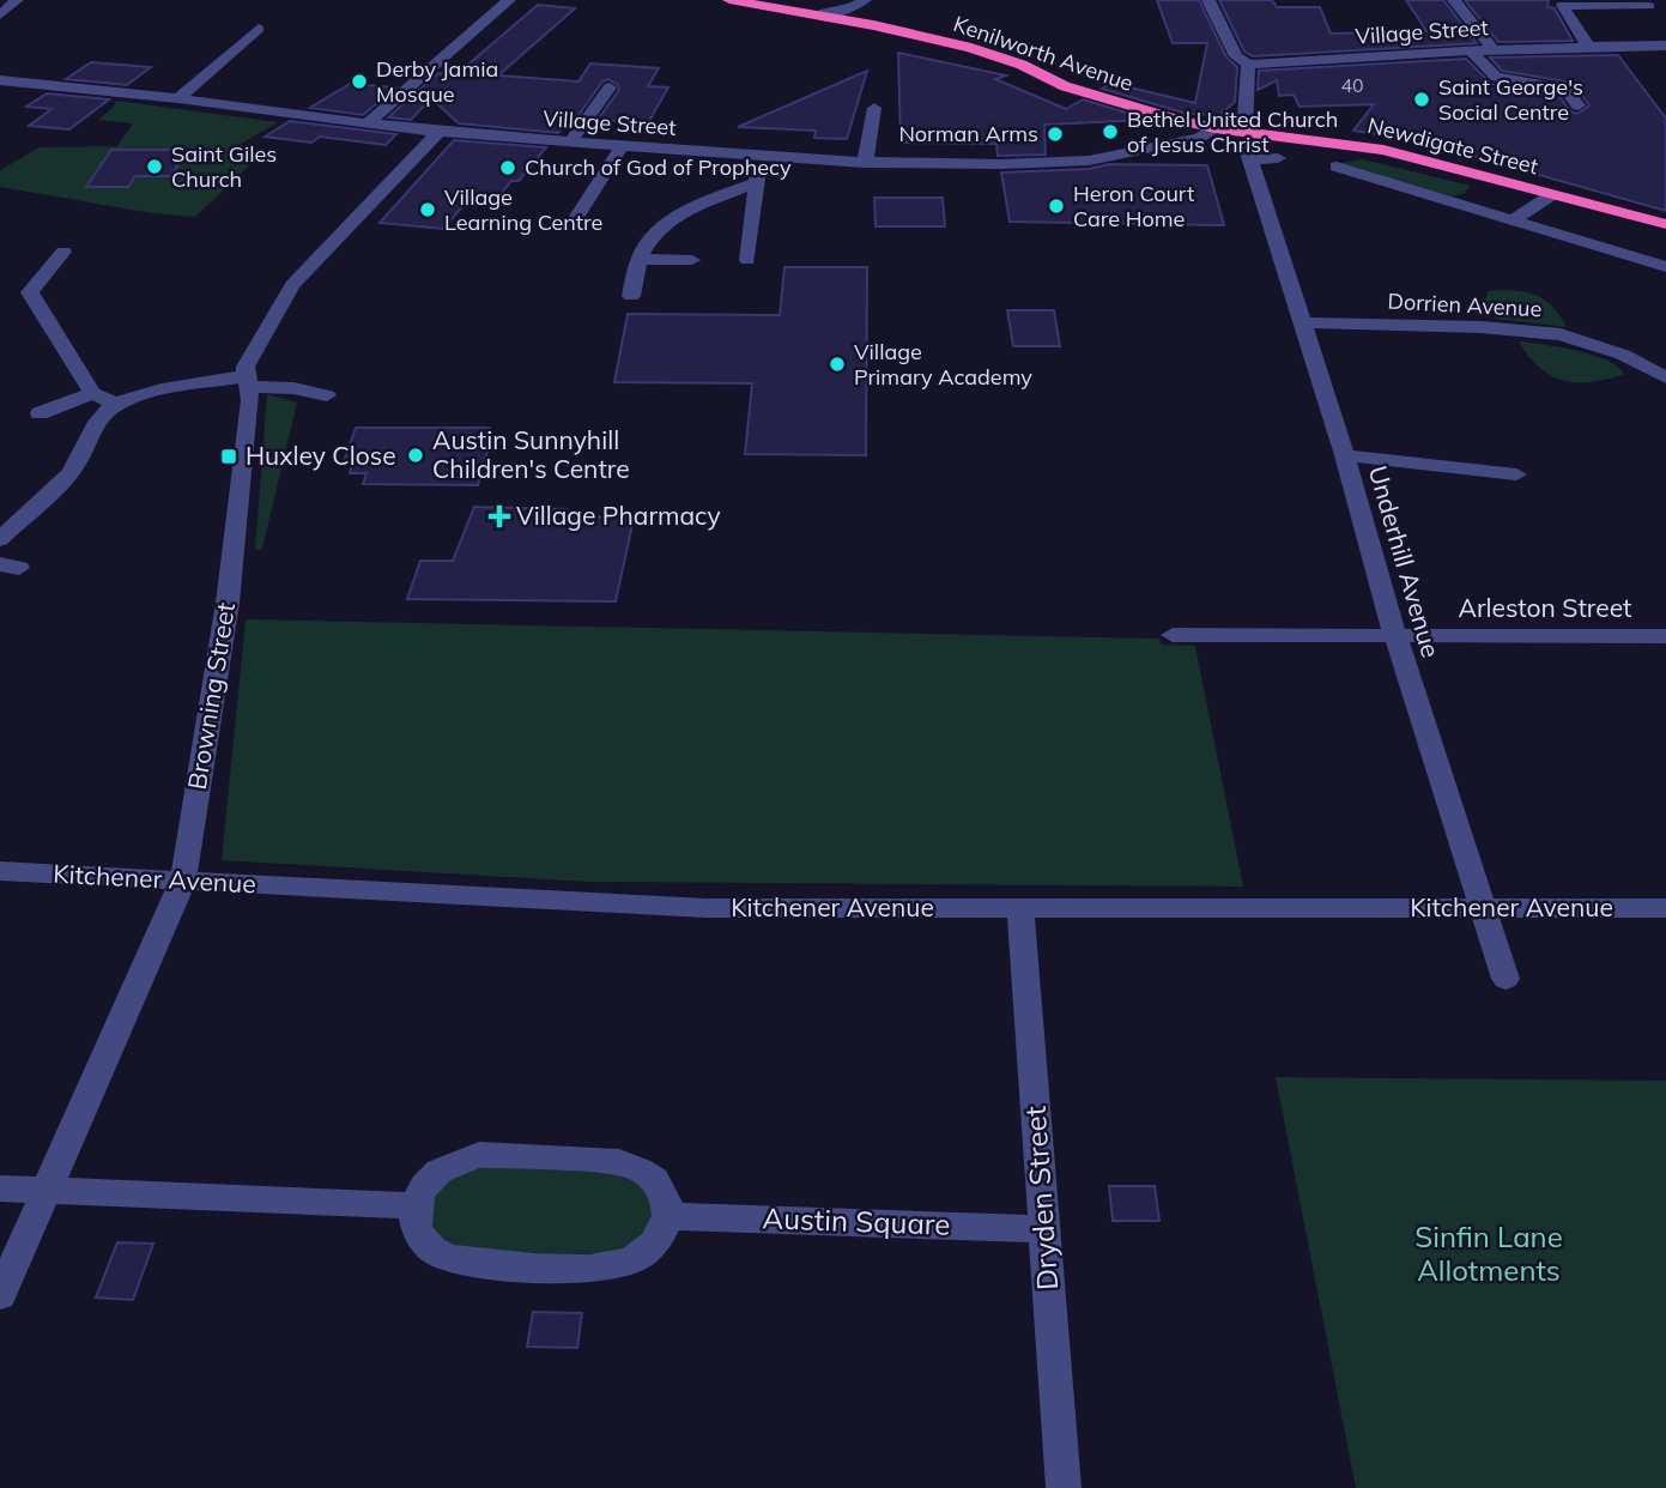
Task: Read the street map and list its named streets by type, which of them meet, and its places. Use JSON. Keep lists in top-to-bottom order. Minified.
{"streets":{"highway":["Kenilworth Avenue","Newdigate Street"],"street":["Village Street","Dorrien Avenue","Underhill Avenue","Arleston Street","Browning Street","Kitchener Avenue","Dryden Street","Austin Square"]},"crossings":[["Village Street","Kenilworth Avenue"],["Village Street","Browning Street"],["Kenilworth Avenue","Newdigate Street"],["Kenilworth Avenue","Underhill Avenue"],["Newdigate Street","Underhill Avenue"],["Dorrien Avenue","Underhill Avenue"],["Underhill Avenue","Arleston Street"],["Underhill Avenue","Kitchener Avenue"],["Browning Street","Kitchener Avenue"],["Kitchener Avenue","Dryden Street"],["Dryden Street","Austin Square"]],"parks":["Sinfin Lane Allotments"],"places":{"other":["Derby Jamia Mosque","Saint George's Social Centre","Bethel United Church of Jesus Christ","Norman Arms","Saint Giles Church","Church of God of Prophecy","Heron Court Care Home","Village Learning Centre","Village Primary Academy","Austin Sunnyhill Children's Centre"],"transit":["Huxley Close"],"health":["Village Pharmacy"]},"house_numbers":["40"]}
